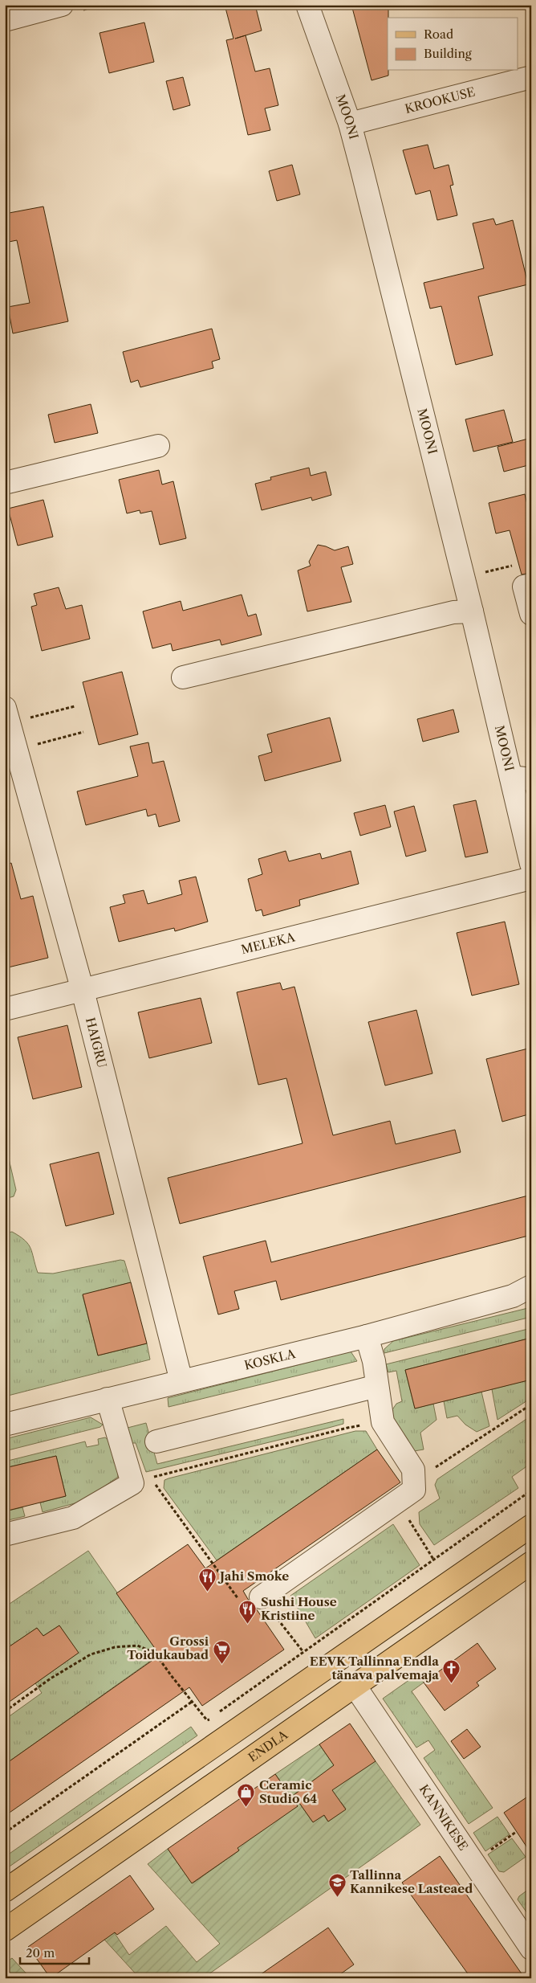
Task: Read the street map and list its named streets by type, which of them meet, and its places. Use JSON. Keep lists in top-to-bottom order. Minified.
{"streets":{"main road":["ENDLA"],"street":["KROOKUSE","MOONI","MELEKA","HAIGRU","KOSKLA","KANNIKESE"]},"crossings":[["KROOKUSE","MOONI"],["MELEKA","HAIGRU"],["HAIGRU","KOSKLA"],["ENDLA","KANNIKESE"]],"places":{"restaurant":["Jahi Smoke","Sushi House Kristiine"],"supermarket":["Grossi Toidukaubad"],"church":["EEVK Tallinna Endla tänava palvemaja"],"shop":["Ceramic Studio 64"],"school or university":["Tallinna Kannikese Lasteaed"]},"legend":["Road","Building"],"scale_bar":"20 m"}
